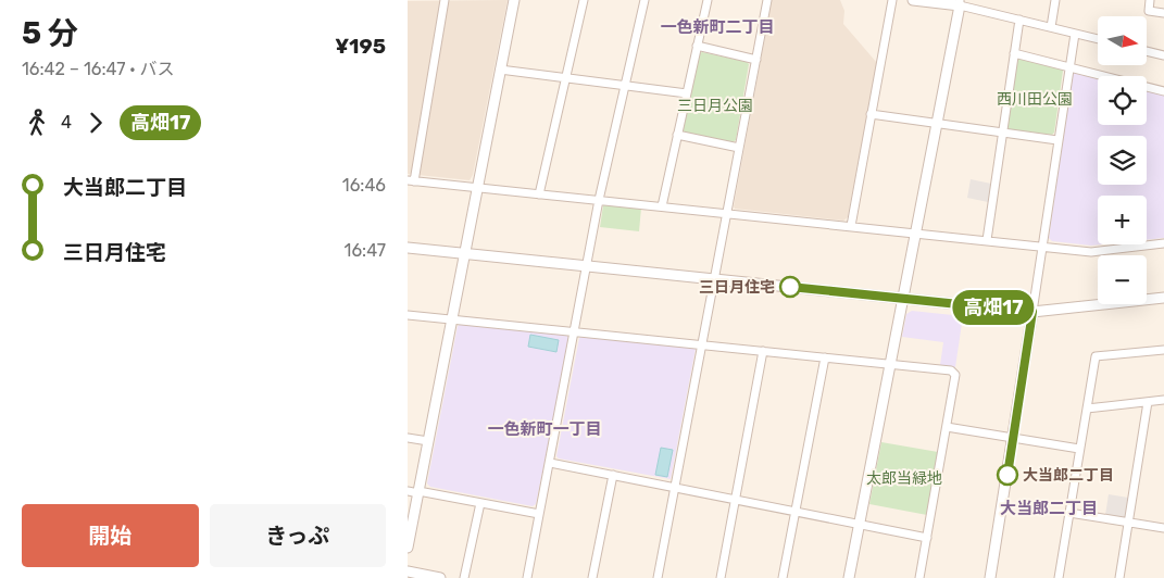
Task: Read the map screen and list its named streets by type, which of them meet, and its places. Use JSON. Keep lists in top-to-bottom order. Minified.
{"districts":["一色新町二丁目","一色新町一丁目","大当郎二丁目"],"parks":["西川田公園","三日月公園","太郎当緑地"],"places":["三日月住宅","大当郎二丁目"],"lines":["bus line 高畑17"],"north":"right","page":{"heading":["5 分","16:42 – 16:47 · バス","¥195"],"on_map":"高畑17","map_buttons":["+","−"],"legs":["4","高畑17"],"list":[{"name":"大当郎二丁目","value":"16:46"},{"name":"三日月住宅","value":"16:47"}],"buttons":["開始","きっぷ"]}}
